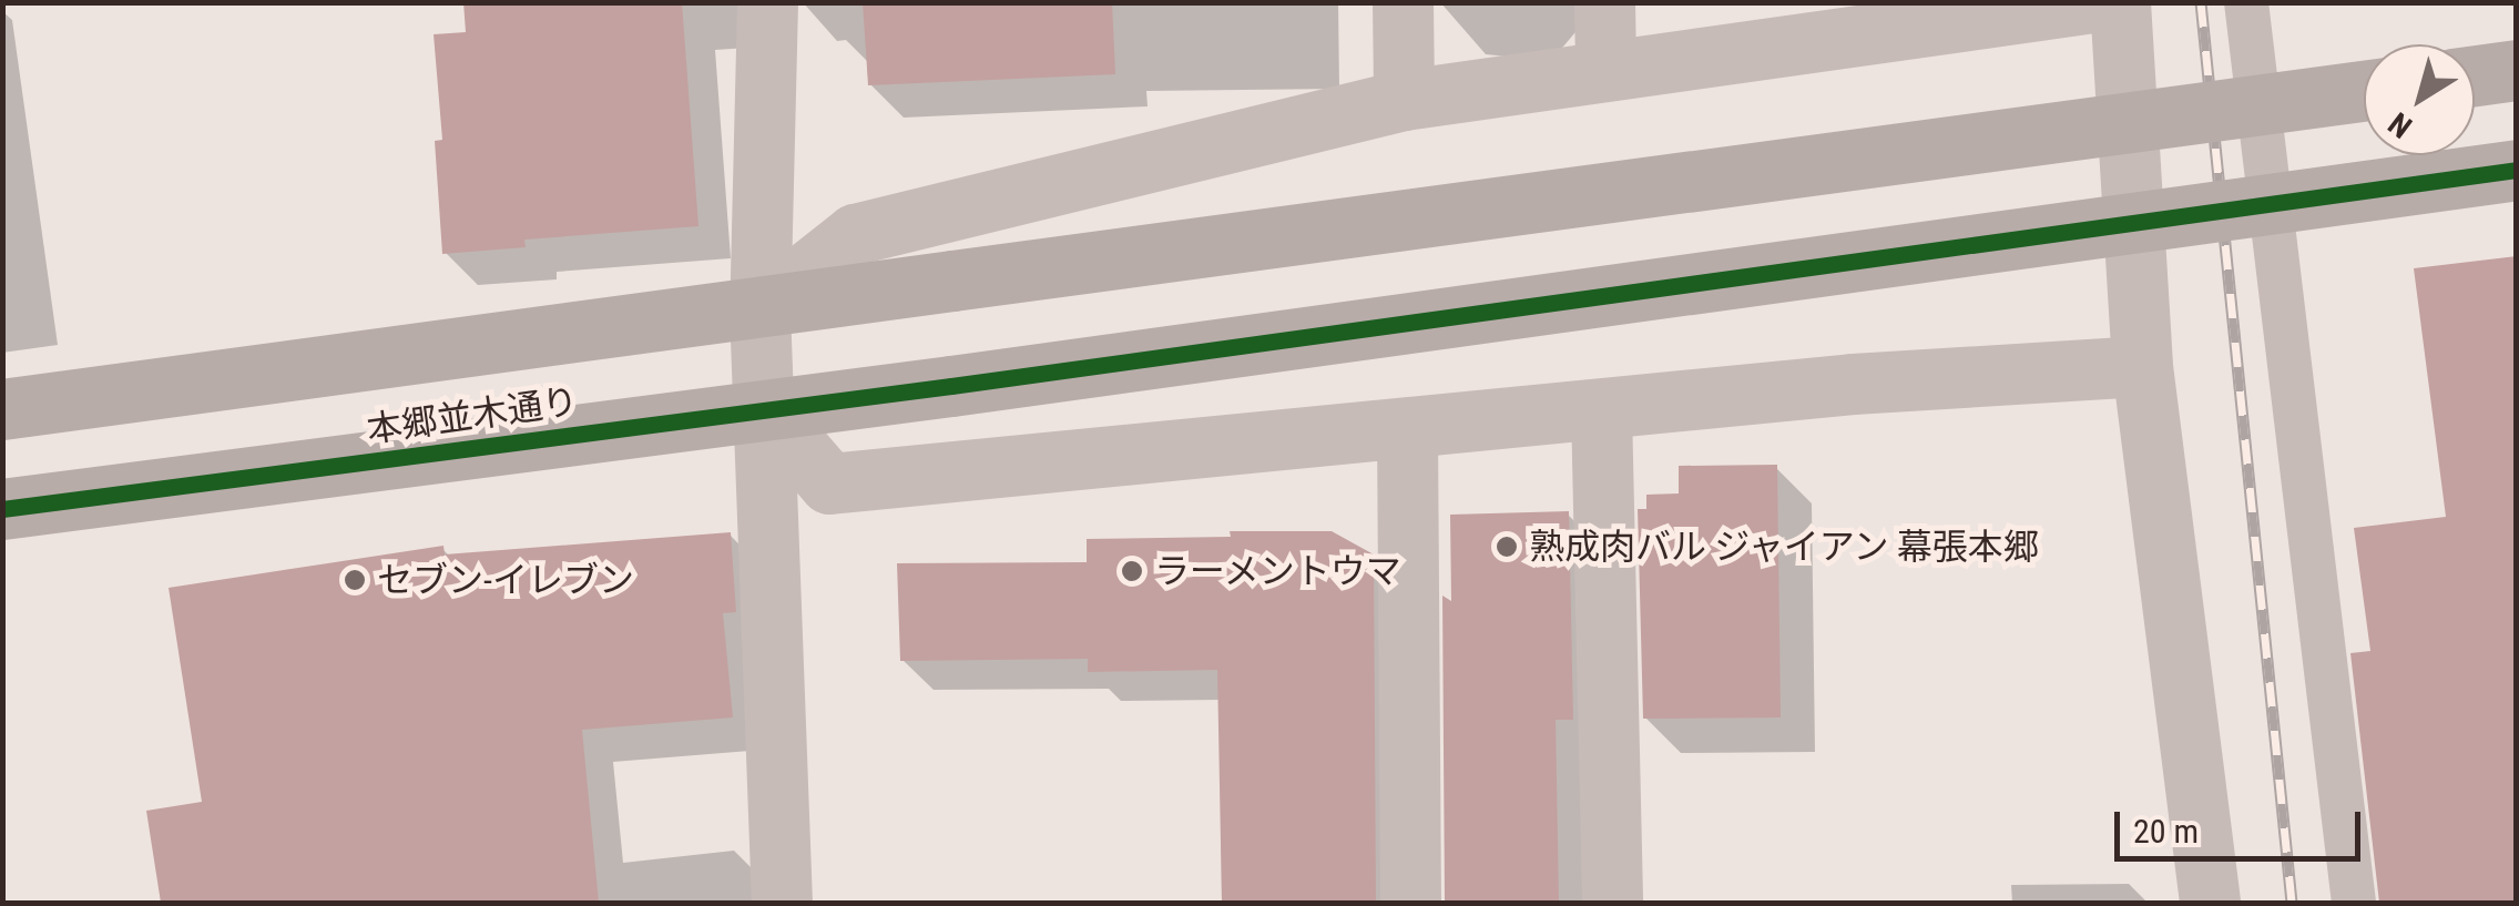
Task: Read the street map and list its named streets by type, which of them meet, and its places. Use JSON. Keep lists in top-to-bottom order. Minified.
{"streets":{"street":["本郷並木通り"]},"places":["熟成肉バル ジャイアン 幕張本郷","ラーメントウマ","セブン-イレブン"],"scale_bar":"20 m","north":"bottom left"}
